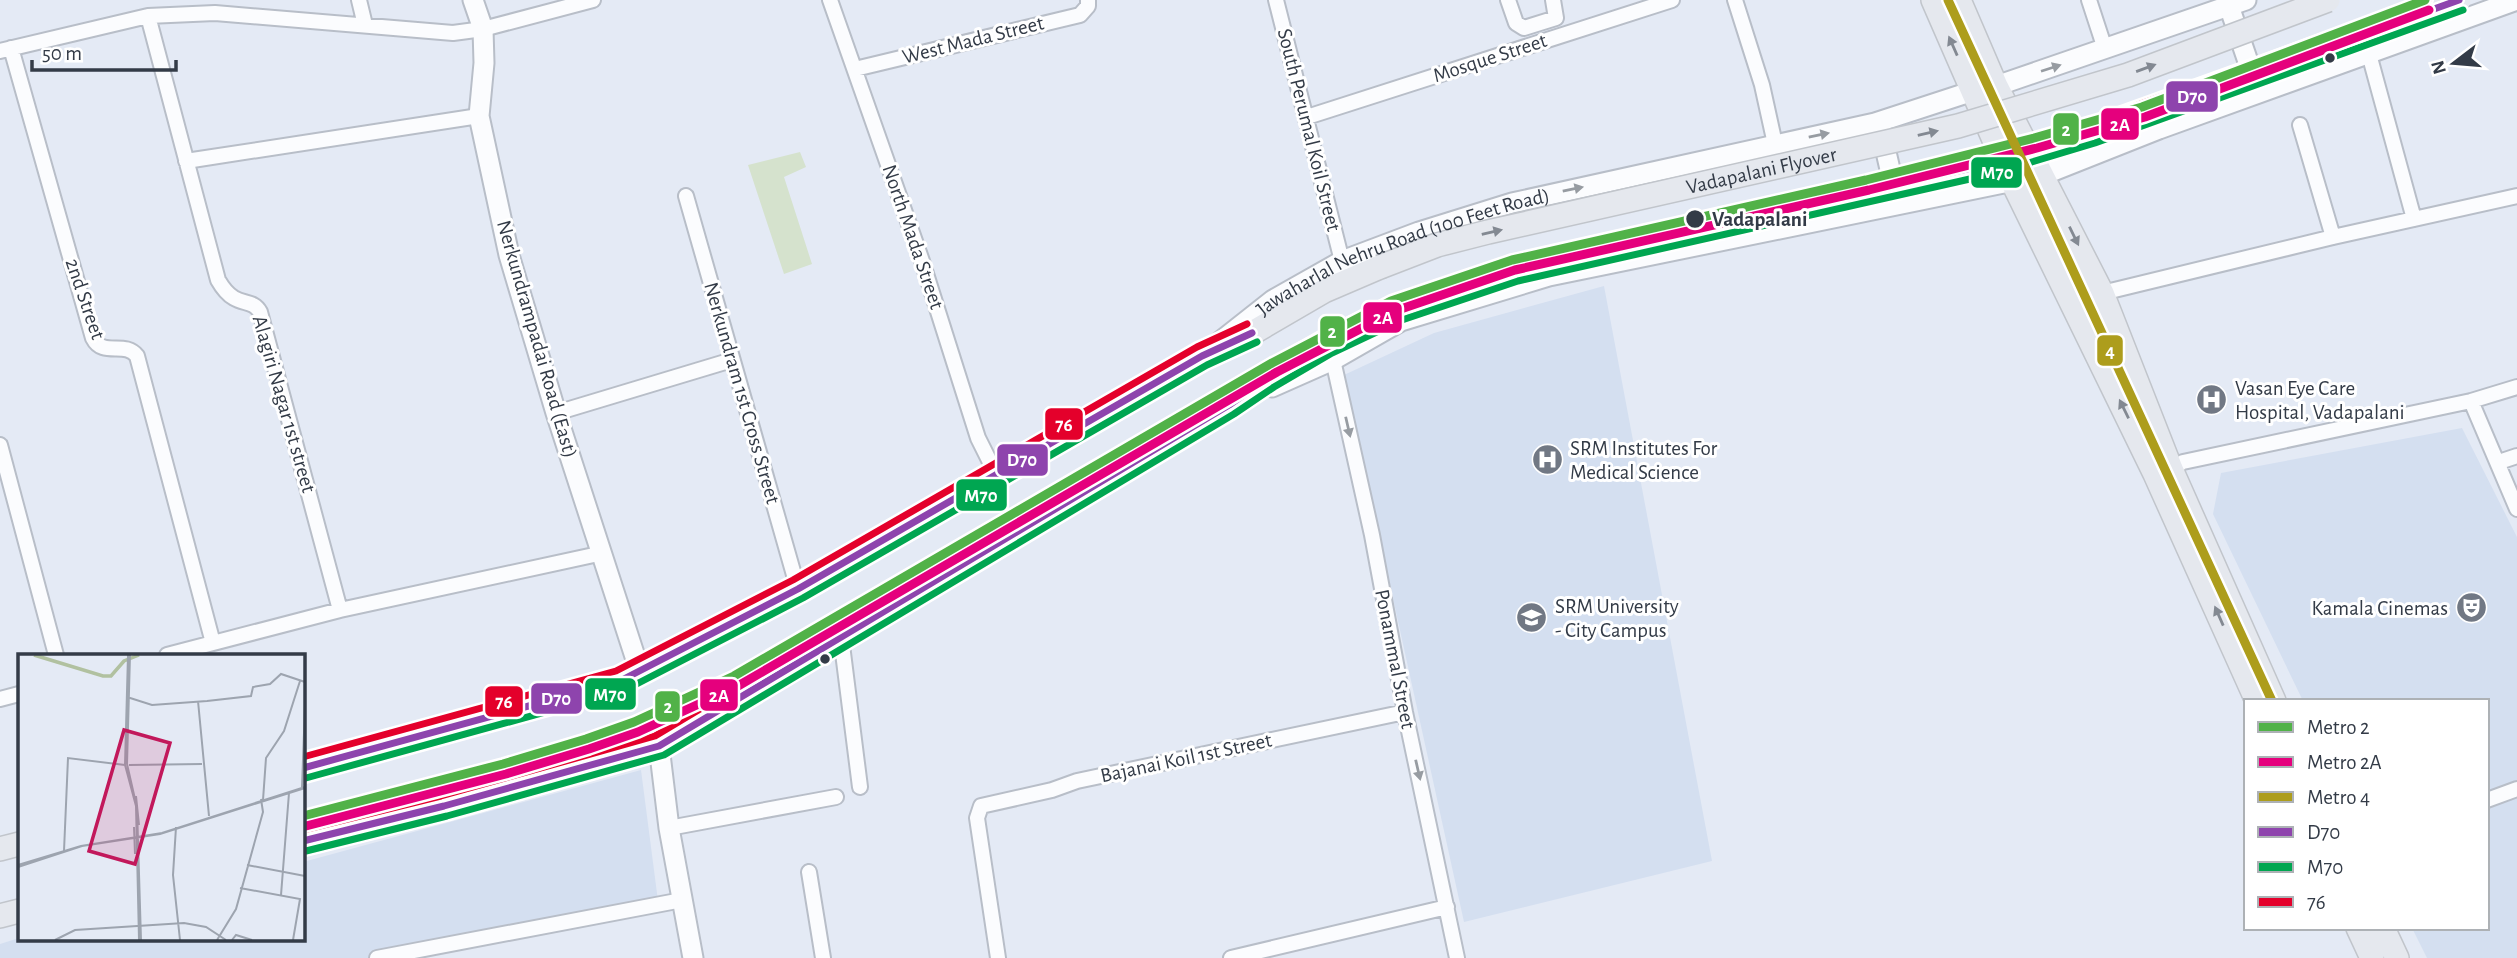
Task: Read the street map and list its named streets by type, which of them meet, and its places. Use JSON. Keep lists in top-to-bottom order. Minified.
{"streets":{"main road":["Vadapalani Flyover","Jawaharlal Nehru Road (100 Feet Road)"],"street":["West Mada Street","Mosque Street","South Perumal Koil Street","North Mada Street","2nd Street","Nerkundrampadai Road (East)","Nerkundram 1st Cross Street","Alagiri Nagar 1st street","Ponammal Street","Bajanai Koil 1st Street"]},"crossings":[["West Mada Street","North Mada Street"],["Mosque Street","South Perumal Koil Street"],["South Perumal Koil Street","Jawaharlal Nehru Road (100 Feet Road)"],["Vadapalani Flyover","Jawaharlal Nehru Road (100 Feet Road)"],["North Mada Street","Jawaharlal Nehru Road (100 Feet Road)"],["Jawaharlal Nehru Road (100 Feet Road)","Nerkundrampadai Road (East)"],["Jawaharlal Nehru Road (100 Feet Road)","Nerkundram 1st Cross Street"],["Ponammal Street","Bajanai Koil 1st Street"]],"one_way":["Ponammal Street"],"places":{"other":["Vadapalani"],"hospital":["Vasan Eye Care Hospital, Vadapalani","SRM Institutes For Medical Science"],"theatre":["Kamala Cinemas"],"school or university":["SRM University - City Campus"]},"lines":["metro line 2","metro line 4","transit line D70","transit line 76","metro line 2A","transit line M70"],"legend":["Metro 2","Metro 2A","Metro 4","D70","M70","76"],"scale_bar":"50 m","north":"left"}
